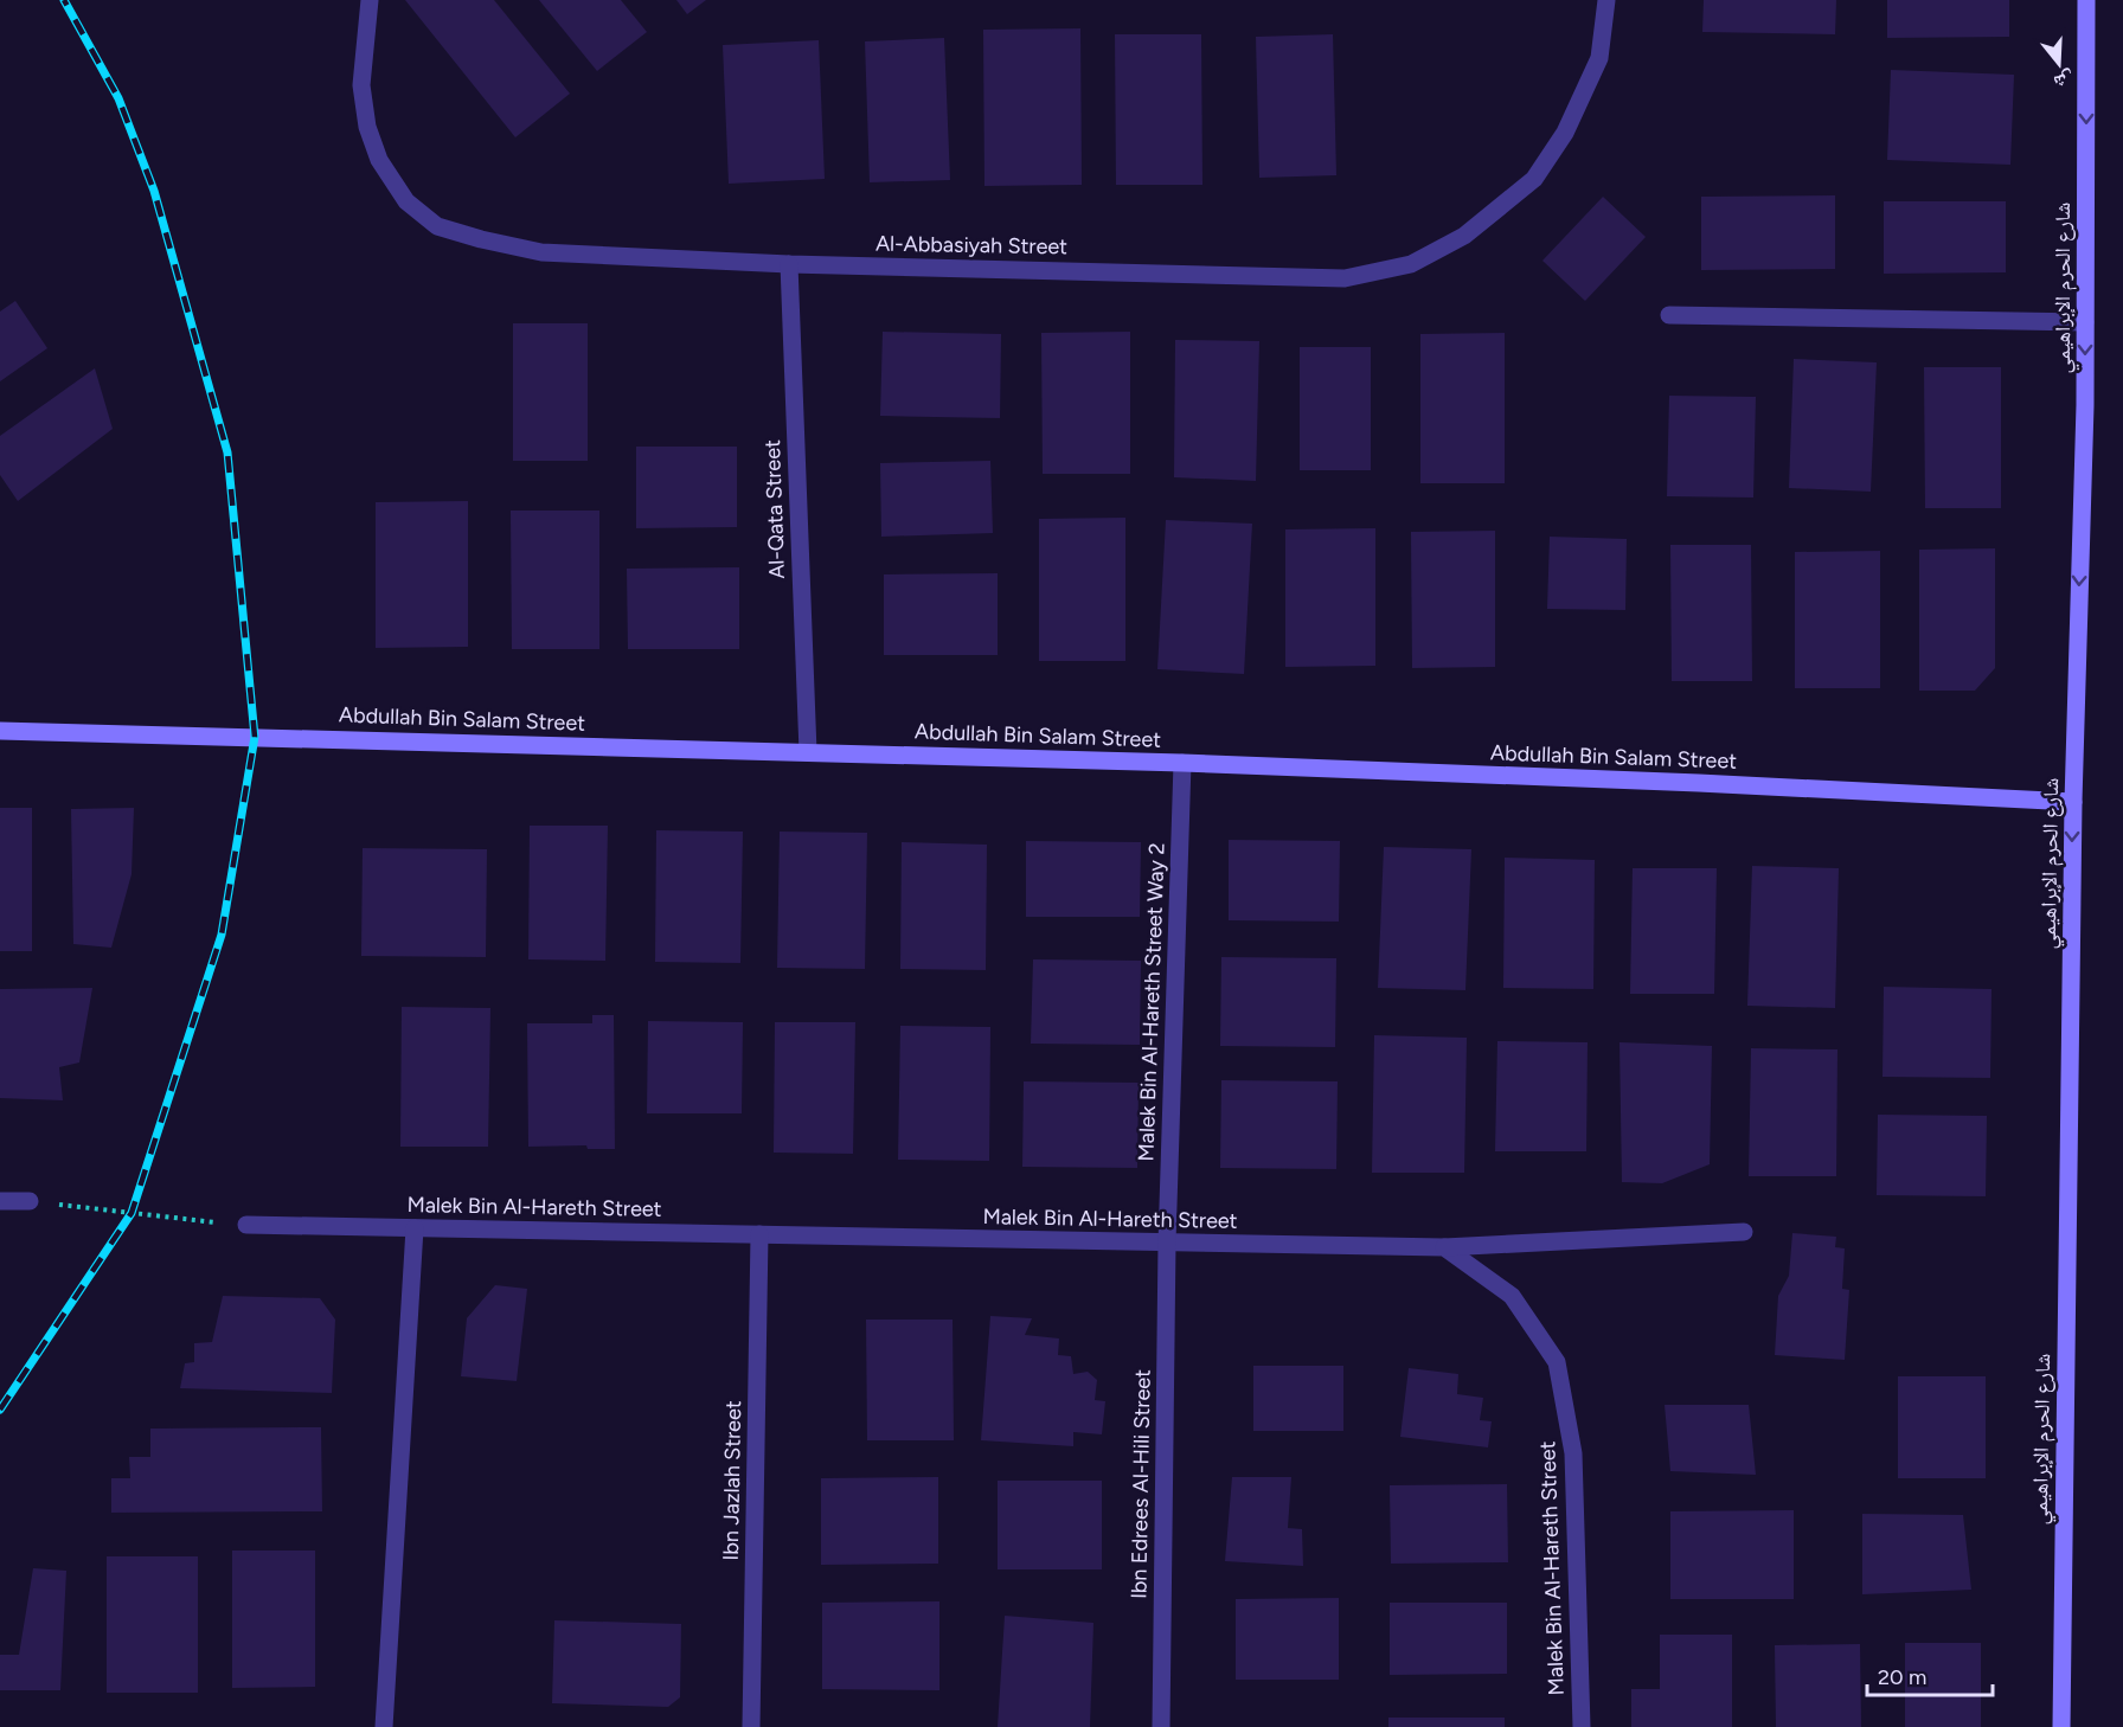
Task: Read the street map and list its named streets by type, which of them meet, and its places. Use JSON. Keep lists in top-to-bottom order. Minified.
{"streets":{"street":["Al-Abbasiyah Street","شارع الحرم الإبراهيمي","Al-Qata Street","Abdullah Bin Salam Street","Malek Bin Al-Hareth Street Way 2","Malek Bin Al-Hareth Street","Ibn Jazlah Street","Ibn Edrees Al-Hili Street"]},"crossings":[["Al-Abbasiyah Street","Al-Qata Street"],["شارع الحرم الإبراهيمي","Abdullah Bin Salam Street"],["Al-Qata Street","Abdullah Bin Salam Street"],["Abdullah Bin Salam Street","Malek Bin Al-Hareth Street Way 2"],["Malek Bin Al-Hareth Street Way 2","Malek Bin Al-Hareth Street"],["Malek Bin Al-Hareth Street Way 2","Ibn Edrees Al-Hili Street"],["Malek Bin Al-Hareth Street","Ibn Jazlah Street"],["Malek Bin Al-Hareth Street","Ibn Edrees Al-Hili Street"]],"one_way":["شارع الحرم الإبراهيمي"],"scale_bar":"20 m","north":"bottom"}
